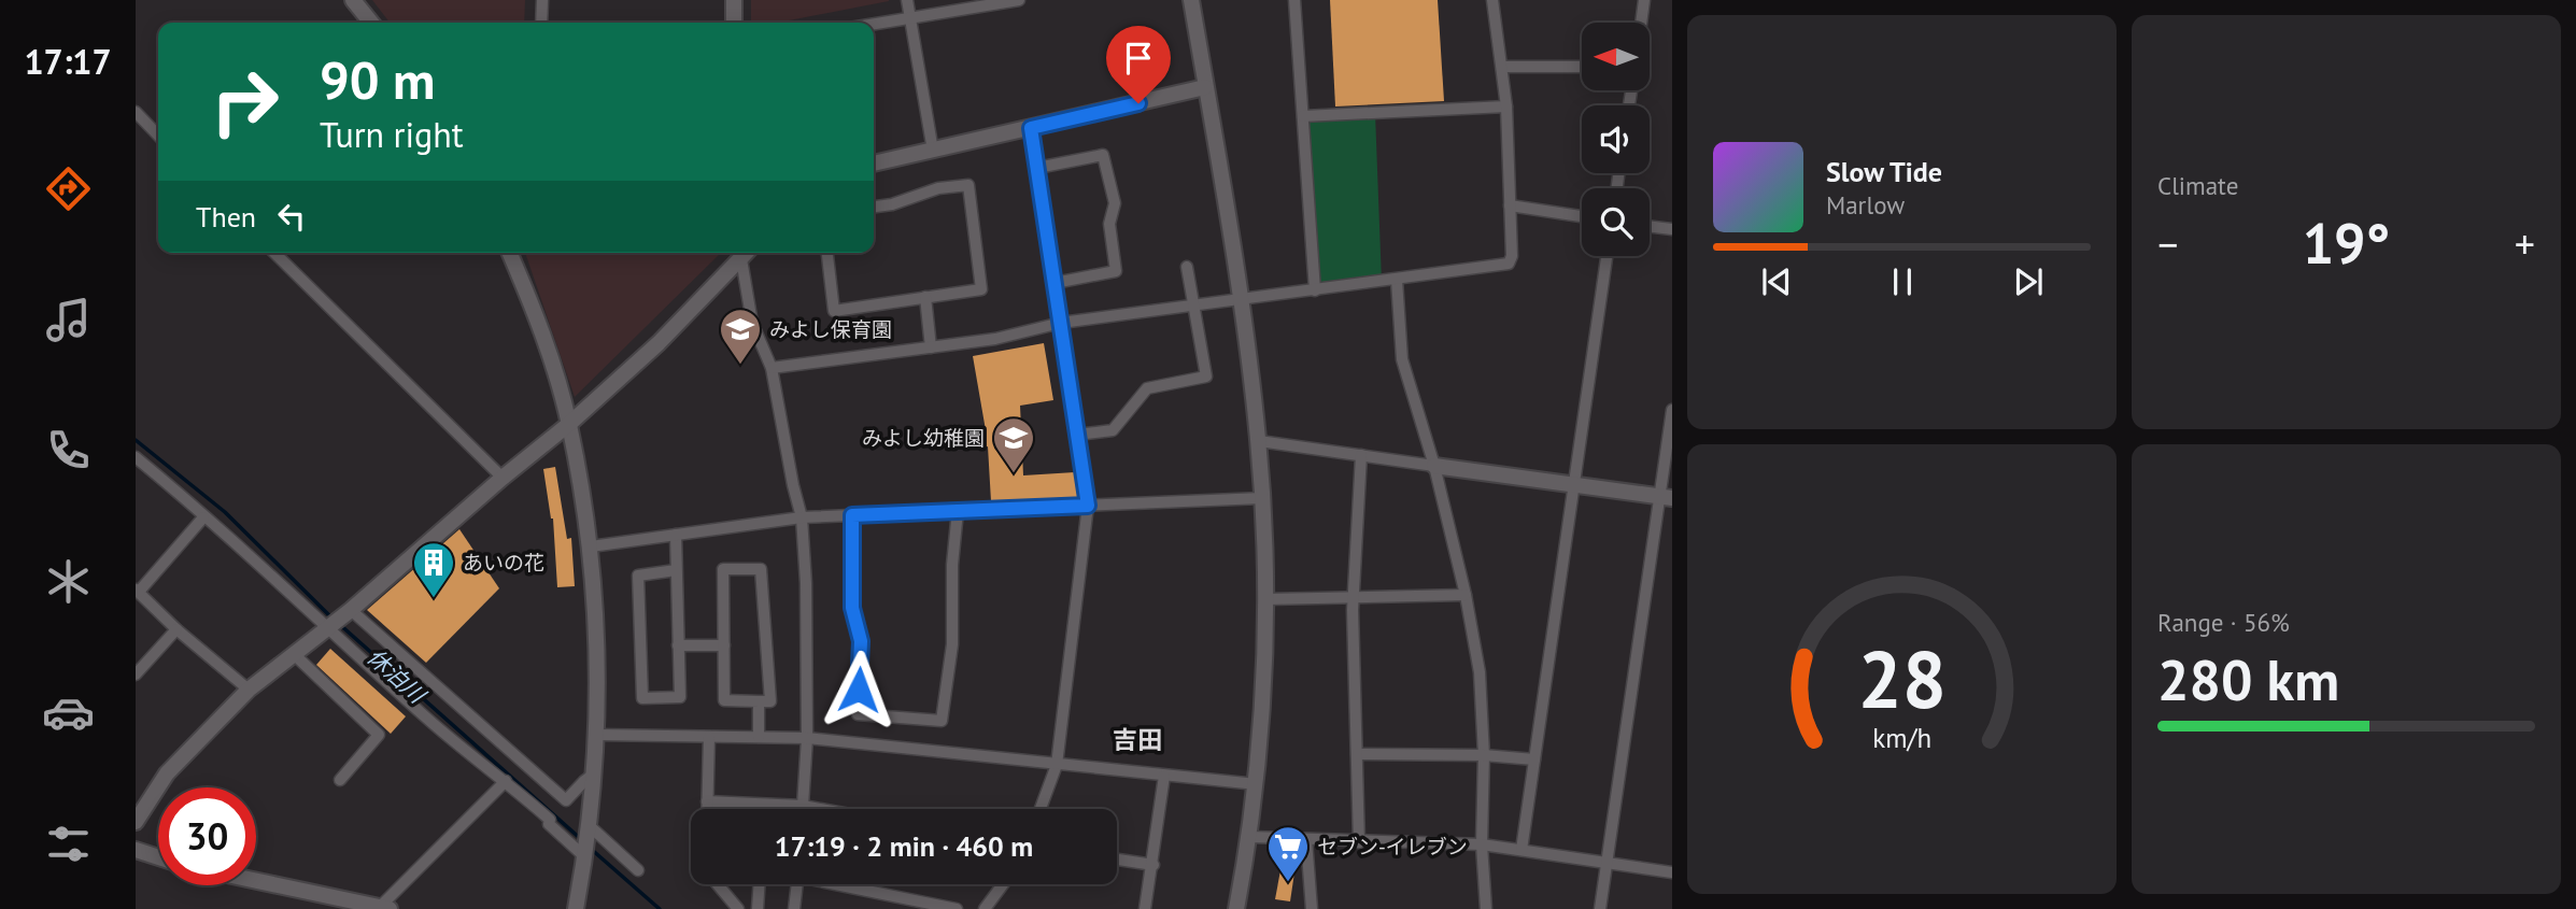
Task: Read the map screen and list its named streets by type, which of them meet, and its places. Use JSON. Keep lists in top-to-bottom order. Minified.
{"districts":["吉田"],"water":["休泊川"],"places":{"school or university":["みよし保育園","みよし幼稚園"],"building":["あいの花"],"supermarket":["セブン-イレブン"]},"north":"left","page":{"tabs":"17:17","tile":["Climate",["Range · 56%","280 km"]],"turn":["90 m","Turn right"],"song":["Slow Tide","Marlow"],"then":"Then","heat":["−","19°","+"],"limit":"30","trip":"17:19 · 2 min · 460 m","gauge":["28","km/h"]}}
